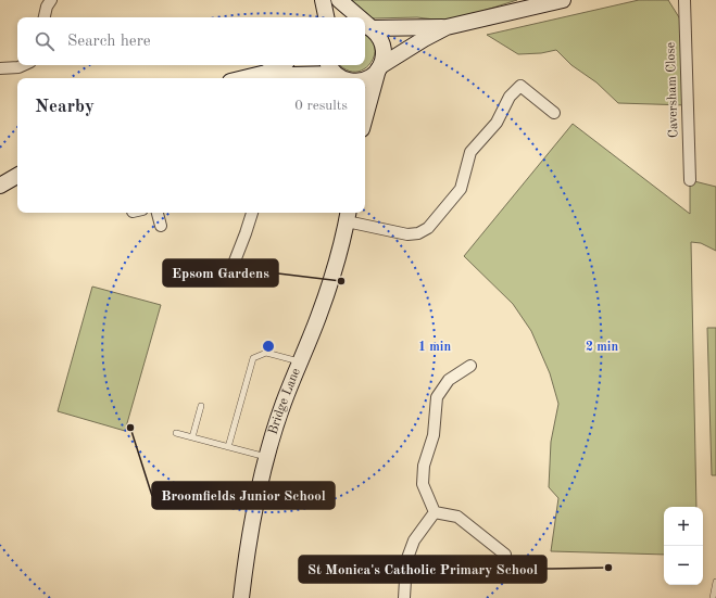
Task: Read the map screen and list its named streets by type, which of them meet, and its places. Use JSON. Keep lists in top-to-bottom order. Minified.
{"streets":{"street":["Caversham Close","Bridge Lane"]},"places":["Epsom Gardens","Broomfields Junior School","St Monica's Catholic Primary School"],"page":{"search":"Search here","heading":["Nearby","0 results"],"map_buttons":["+","−"]},"rings":["1 min","2 min"]}
